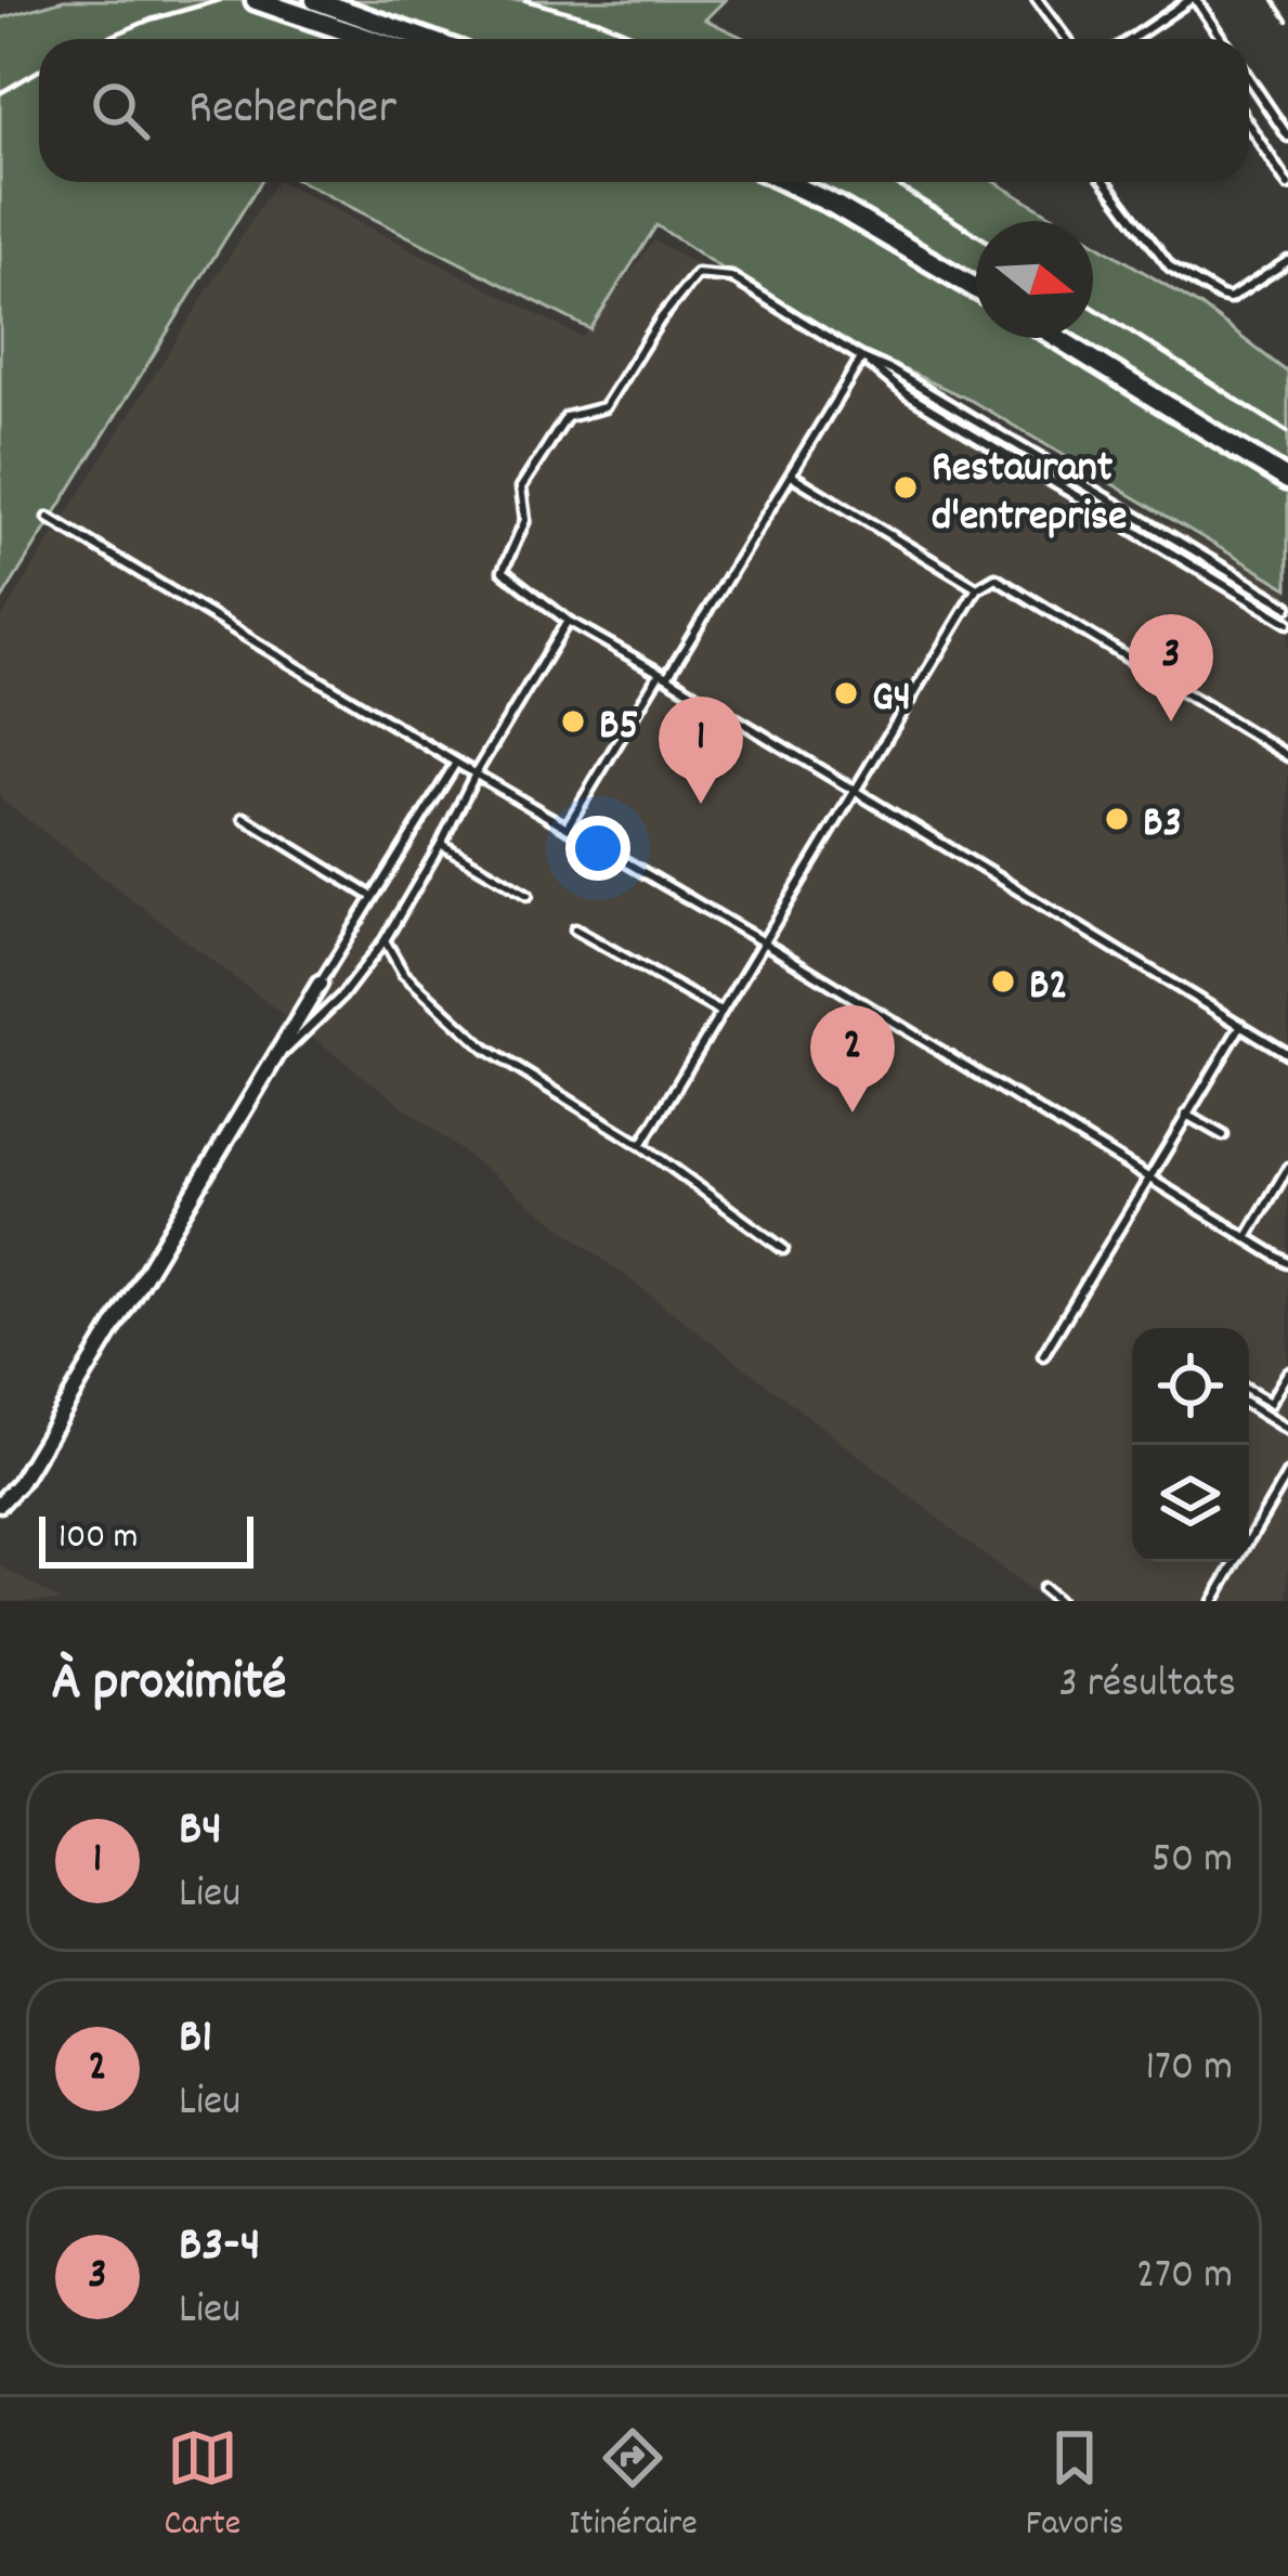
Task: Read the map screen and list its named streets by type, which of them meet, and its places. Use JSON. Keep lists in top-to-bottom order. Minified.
{"places":["Restaurant d'entreprise","G4","B5","B3","B2"],"scale_bar":"100 m","north":"right","page":{"search":"Rechercher","pins":["3","1","2"],"scale":"100 m","heading":["À proximité","3 résultats"],"list":[{"mark":"1","name":"B4","note":"Lieu","value":"50 m"},{"mark":"2","name":"B1","note":"Lieu","value":"170 m"},{"mark":"3","name":"B3-4","note":"Lieu","value":"270 m"}],"nav":["Carte","Itinéraire","Favoris"]}}
